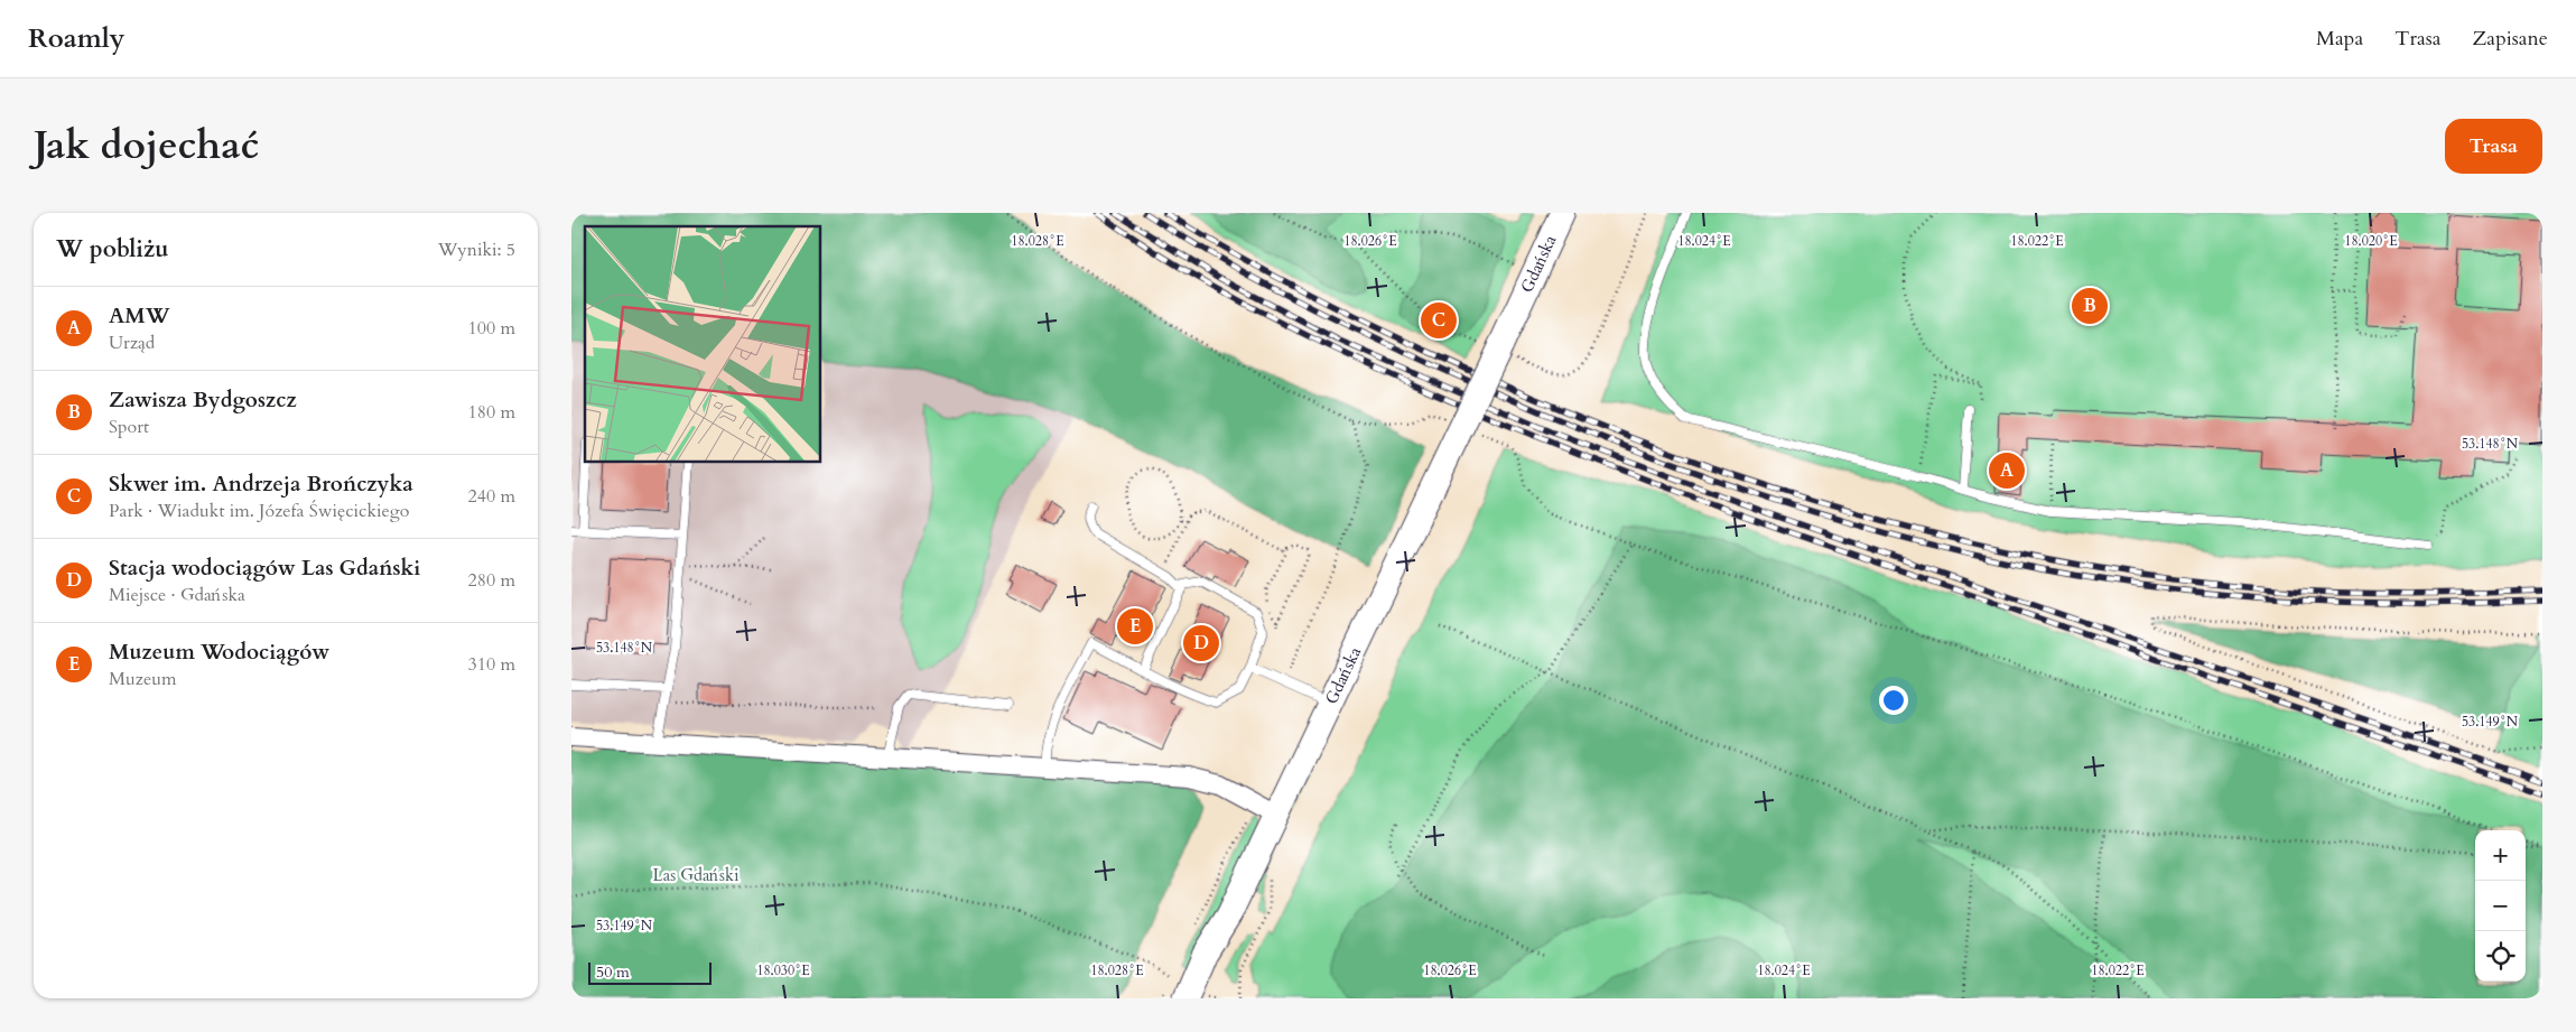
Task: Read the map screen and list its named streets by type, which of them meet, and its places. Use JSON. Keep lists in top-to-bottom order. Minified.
{"streets":{"main road":["Gdańska"]},"parks":["Las Gdański"],"scale_bar":"50 m","page":{"header":"Roamly","nav":["Mapa","Trasa","Zapisane"],"title":"Jak dojechać","buttons":"Trasa","heading":["W pobliżu","Wyniki: 5"],"list":[{"mark":"A","name":"AMW","note":"Urząd","value":"100 m"},{"mark":"B","name":"Zawisza Bydgoszcz","note":"Sport","value":"180 m"},{"mark":"C","name":"Skwer im. Andrzeja Brończyka","note":"Park · Wiadukt im. Józefa Święcickiego","value":"240 m"},{"mark":"D","name":"Stacja wodociągów Las Gdański","note":"Miejsce · Gdańska","value":"280 m"},{"mark":"E","name":"Muzeum Wodociągów","note":"Muzeum","value":"310 m"}],"pins":["B","C","A","E","D"],"map_buttons":["+","−"],"scale":"50 m"},"coordinates":["18.028°E","18.026°E","18.024°E","18.022°E","18.020°E","53.148°N","53.149°N","18.030°E"]}
